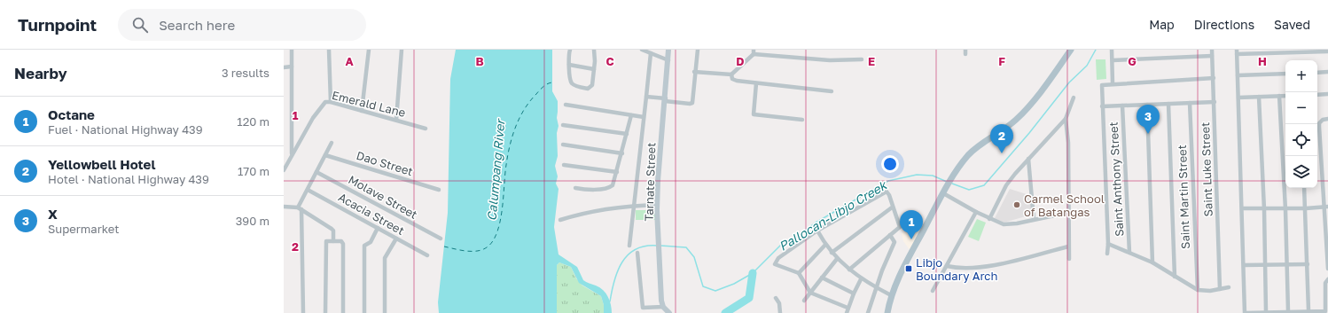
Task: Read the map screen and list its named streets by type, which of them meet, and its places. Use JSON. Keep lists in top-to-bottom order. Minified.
{"streets":{"street":["Emerald Lane","Dao Street","Saint Luke Street","Saint Anthony Street","Tarnate Street","Molave Street","Saint Martin Street","Acacia Street"]},"water":["Calumpang River","Pallocan-Libjo Creek"],"places":{"other":["Carmel School of Batangas"],"transit":["Libjo Boundary Arch"]},"page":{"header":"Turnpoint","search":"Search here","nav":["Map","Directions","Saved"],"heading":["Nearby","3 results"],"map_buttons":["+","−"],"list":[{"mark":"1","name":"Octane","note":"Fuel · National Highway 439","value":"120 m"},{"mark":"2","name":"Yellowbell Hotel","note":"Hotel · National Highway 439","value":"170 m"},{"mark":"3","name":"X","note":"Supermarket","value":"390 m"}],"pins":["3","2","1"]},"grid":{"columns":["A","B","C","D","E","F","G","H"],"rows":["1","2"]}}
